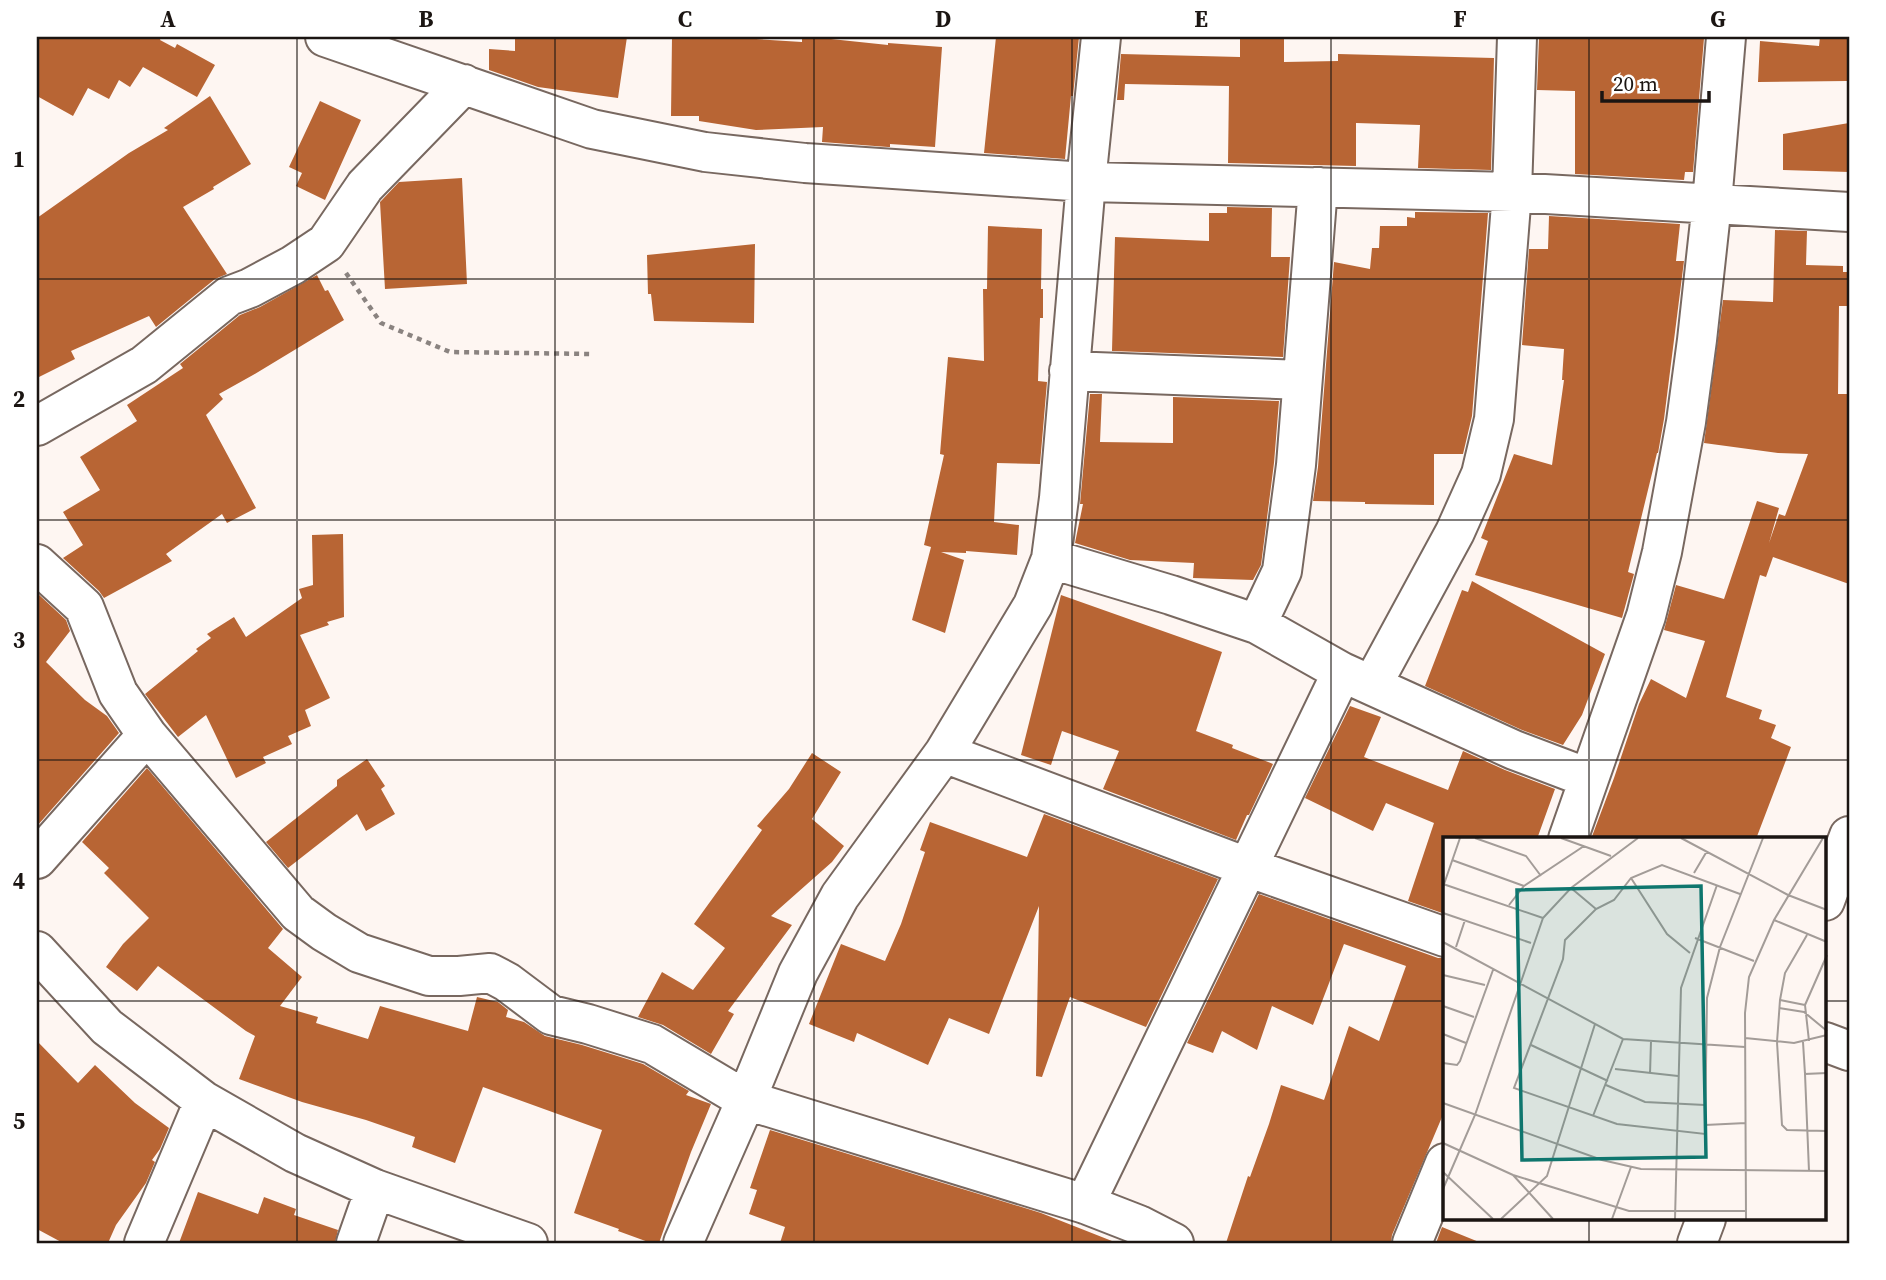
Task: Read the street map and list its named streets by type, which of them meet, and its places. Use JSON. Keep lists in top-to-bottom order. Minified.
{"scale_bar":"20 m","grid":{"columns":["A","B","C","D","E","F","G"],"rows":["1","2","3","4","5"]}}
